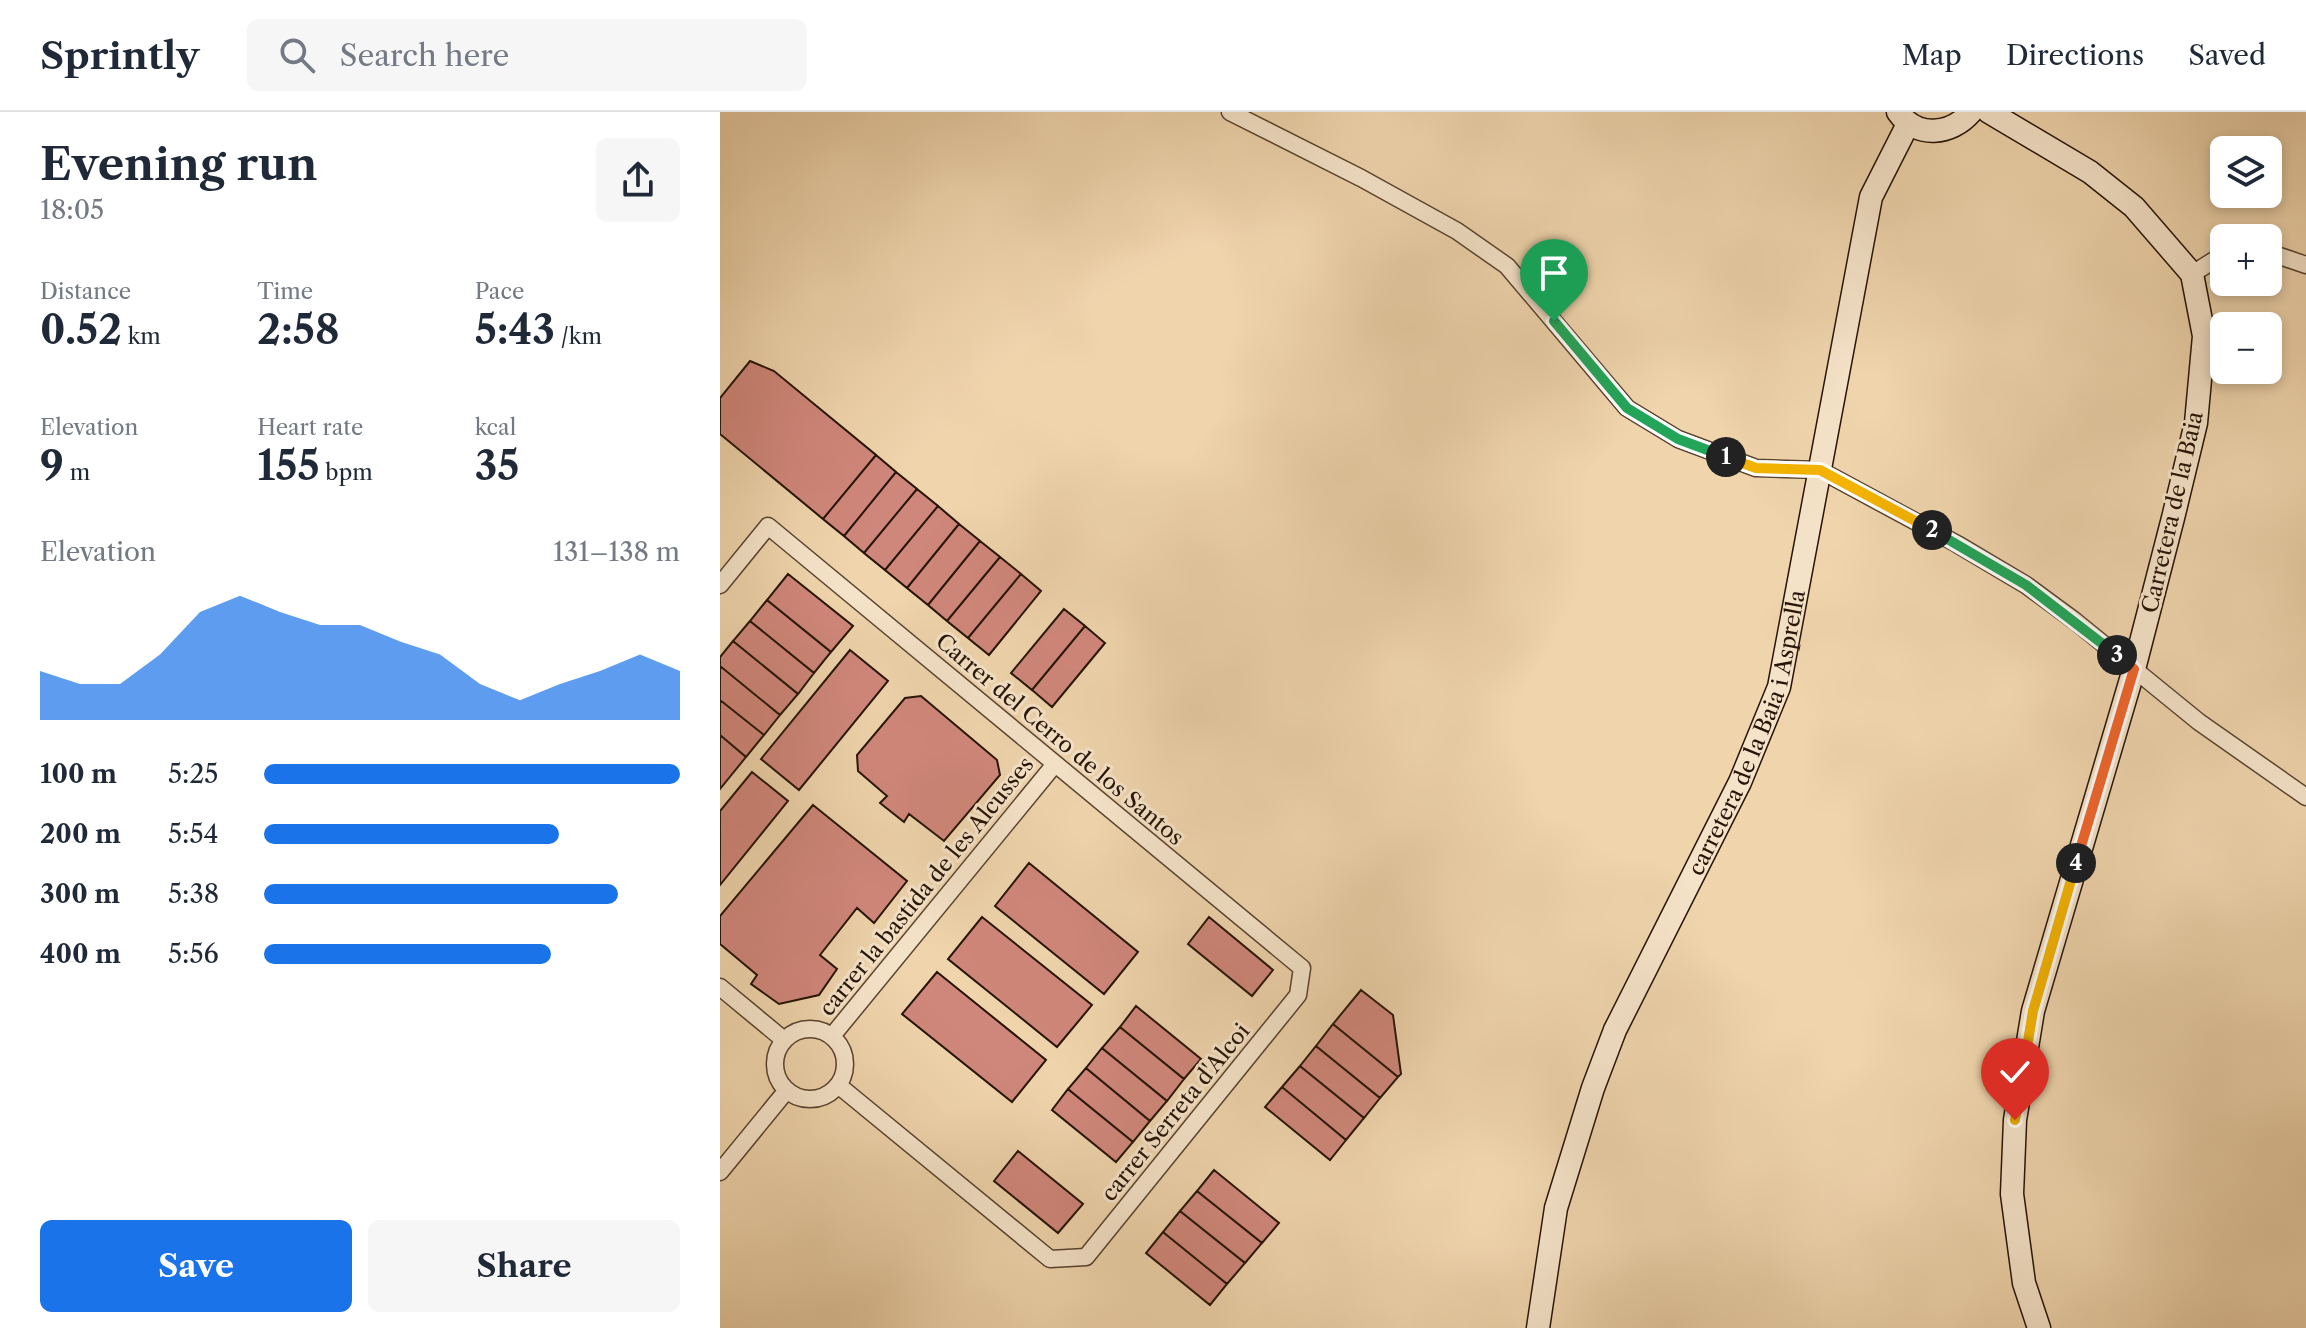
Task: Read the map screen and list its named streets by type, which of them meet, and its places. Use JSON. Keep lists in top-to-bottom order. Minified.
{"streets":{"main road":["Carretera de la Baia","carretera de la Baia i Asprella"],"street":["Carrer del Cerro de los Santos","carrer la bastida de les Alcusses","carrer Serreta d'Alcoi"]},"crossings":[["Carrer del Cerro de los Santos","carrer la bastida de les Alcusses"],["Carrer del Cerro de los Santos","carrer Serreta d'Alcoi"],["carrer la bastida de les Alcusses","carrer Serreta d'Alcoi"]],"page":{"header":"Sprintly","search":"Search here","nav":["Map","Directions","Saved"],"heading":["Evening run","18:05"],"map_buttons":["+","−"],"stats":[["Distance","0.52 km"],["Time","2:58"],["Pace","5:43 /km"],["Elevation","9 m"],["Heart rate","155 bpm"],["kcal","35"]],"pins":["1","2","3","4"],"chart":["Elevation","131–138 m"],"list":[{"name":"100 m","note":"5:25"},{"name":"200 m","note":"5:54"},{"name":"300 m","note":"5:38"},{"name":"400 m","note":"5:56"}],"buttons":["Save","Share"]}}
